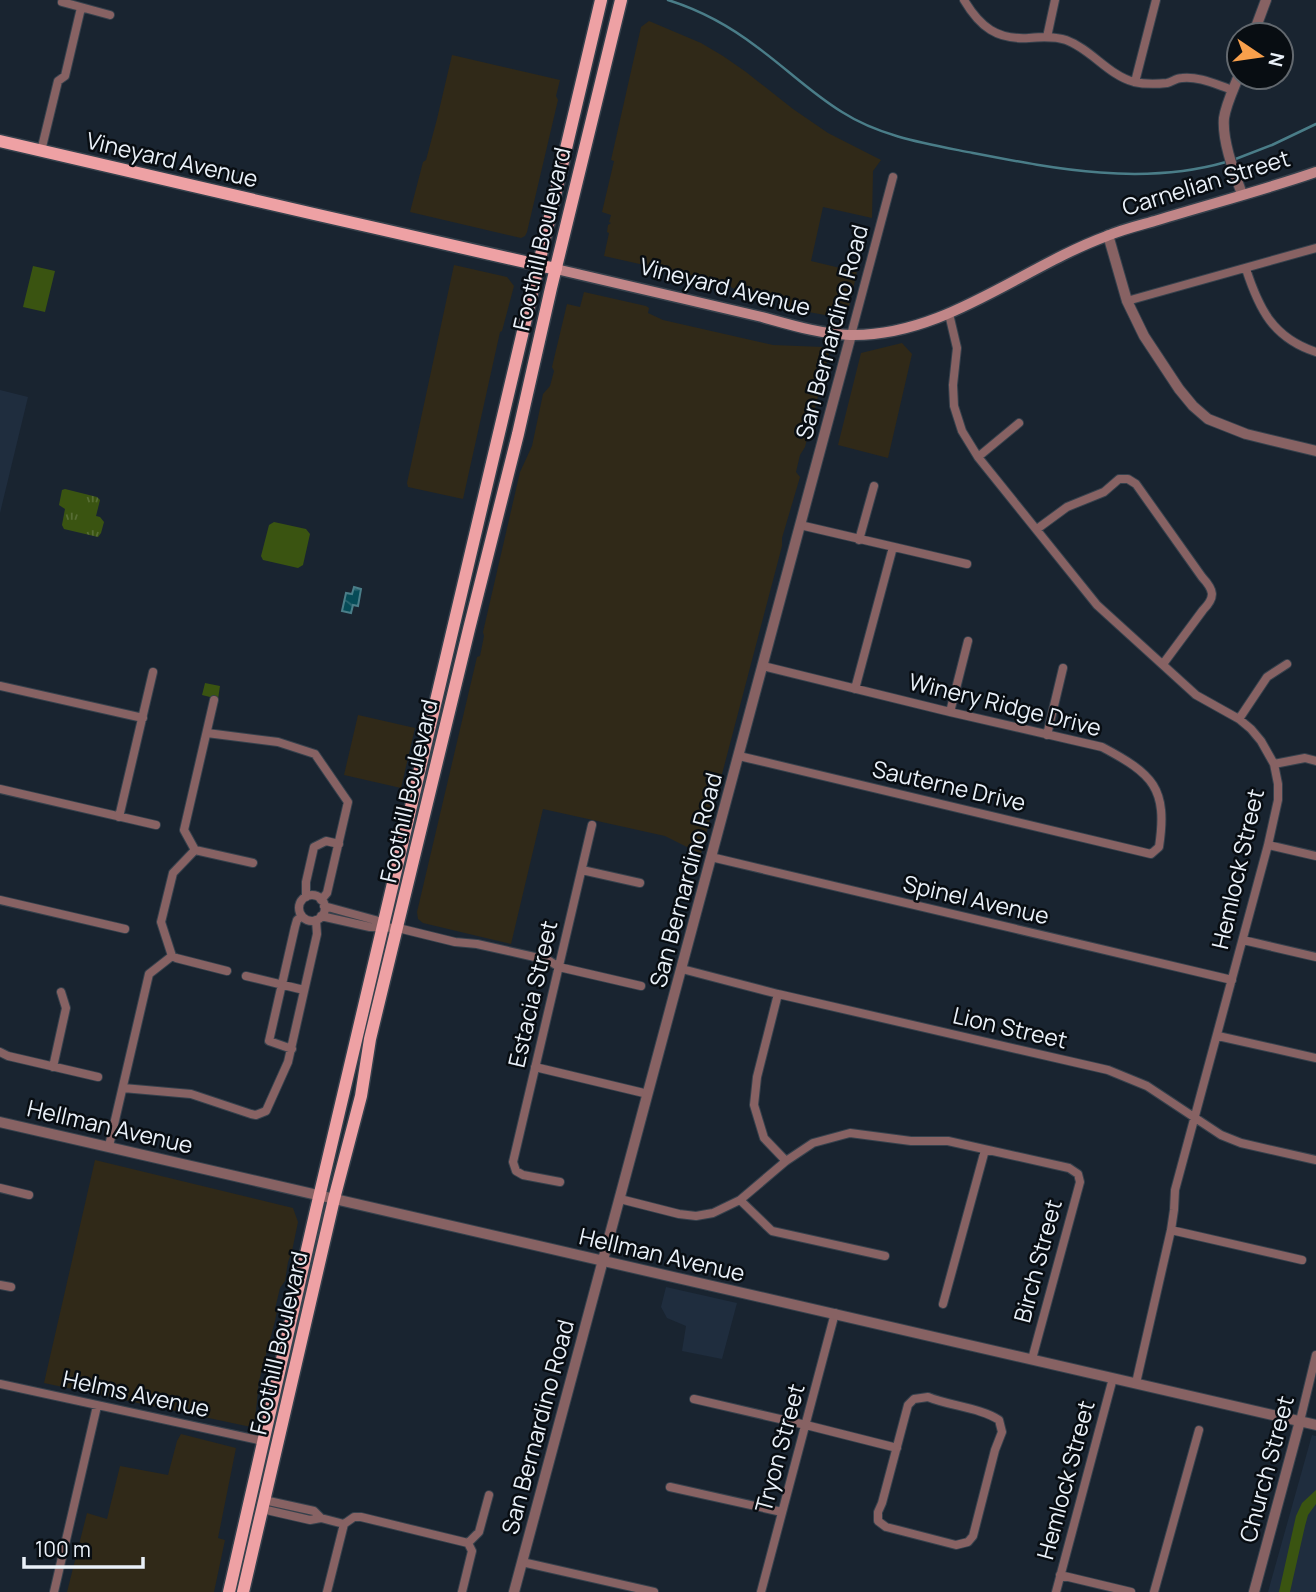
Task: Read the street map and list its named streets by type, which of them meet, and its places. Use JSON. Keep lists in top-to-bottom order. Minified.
{"streets":{"main road":["Vineyard Avenue","Carnelian Street","Foothill Boulevard"],"street":["San Bernardino Road","Winery Ridge Drive","Sauterne Drive","Hemlock Street","Spinel Avenue","Estacia Street","Lion Street","Hellman Avenue","Birch Street","Helms Avenue","Tryon Street","Church Street"]},"crossings":[["Vineyard Avenue","Carnelian Street"],["Vineyard Avenue","Foothill Boulevard"],["Vineyard Avenue","San Bernardino Road"],["Vineyard Avenue","Hemlock Street"],["Foothill Boulevard","Hellman Avenue"],["Foothill Boulevard","Helms Avenue"],["San Bernardino Road","Winery Ridge Drive"],["San Bernardino Road","Sauterne Drive"],["San Bernardino Road","Spinel Avenue"],["San Bernardino Road","Lion Street"],["San Bernardino Road","Hellman Avenue"],["Winery Ridge Drive","Sauterne Drive"],["Hemlock Street","Spinel Avenue"],["Hemlock Street","Lion Street"],["Hemlock Street","Hellman Avenue"],["Hellman Avenue","Birch Street"],["Hellman Avenue","Tryon Street"],["Hellman Avenue","Church Street"]],"scale_bar":"100 m","north":"right"}
